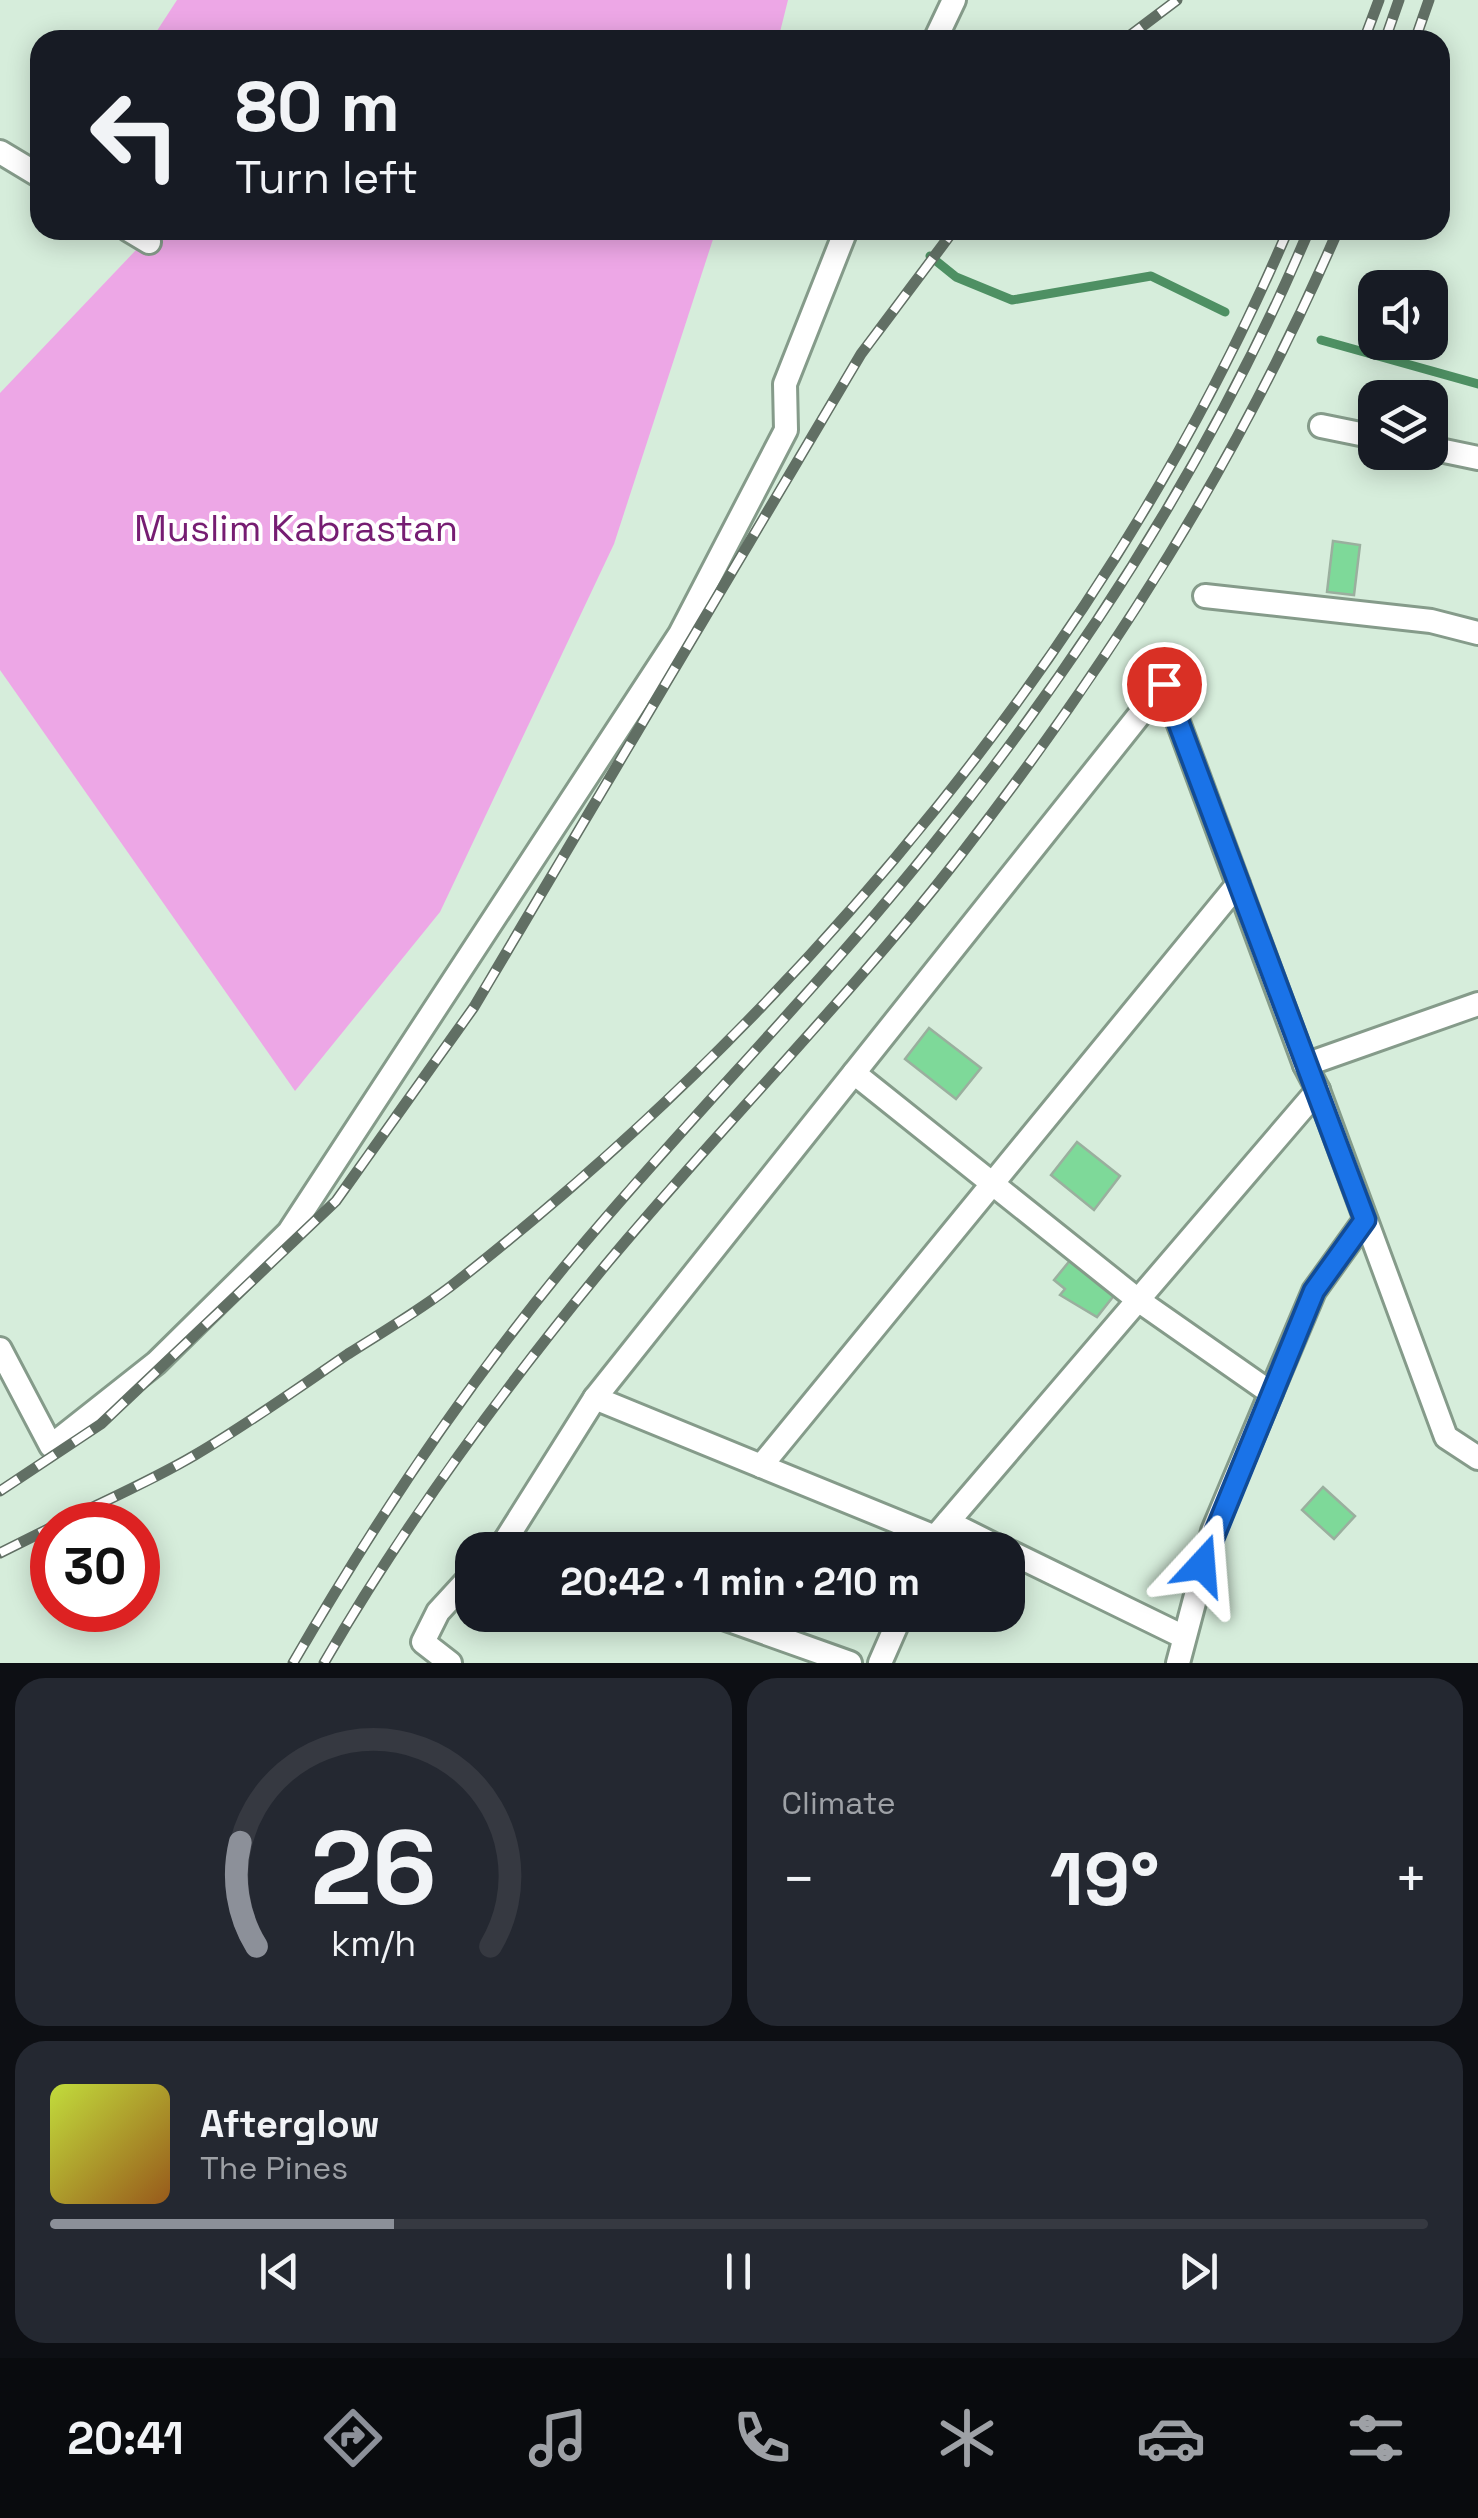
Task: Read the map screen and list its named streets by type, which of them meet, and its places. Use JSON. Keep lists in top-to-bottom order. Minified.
{"parks":["Muslim Kabrastan"],"page":{"turn":["80 m","Turn left"],"limit":"30","trip":"20:42 · 1 min · 210 m","tile":"Climate","heat":["−","19°","+"],"song":["Afterglow","The Pines"],"tabs":"20:41","gauge":["26","km/h"]}}
